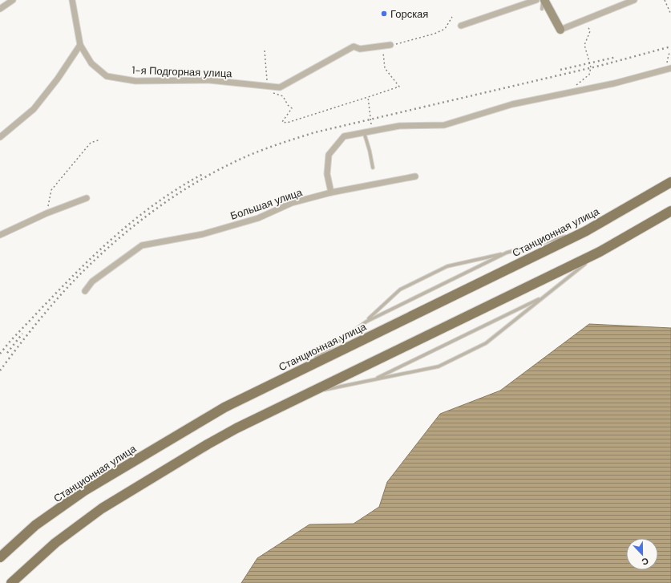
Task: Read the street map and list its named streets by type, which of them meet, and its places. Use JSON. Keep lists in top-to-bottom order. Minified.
{"streets":{"main road":["Станционная улица"],"street":["1-я Подгорная улица","Большая улица"]},"places":["Горская"],"north":"bottom"}
